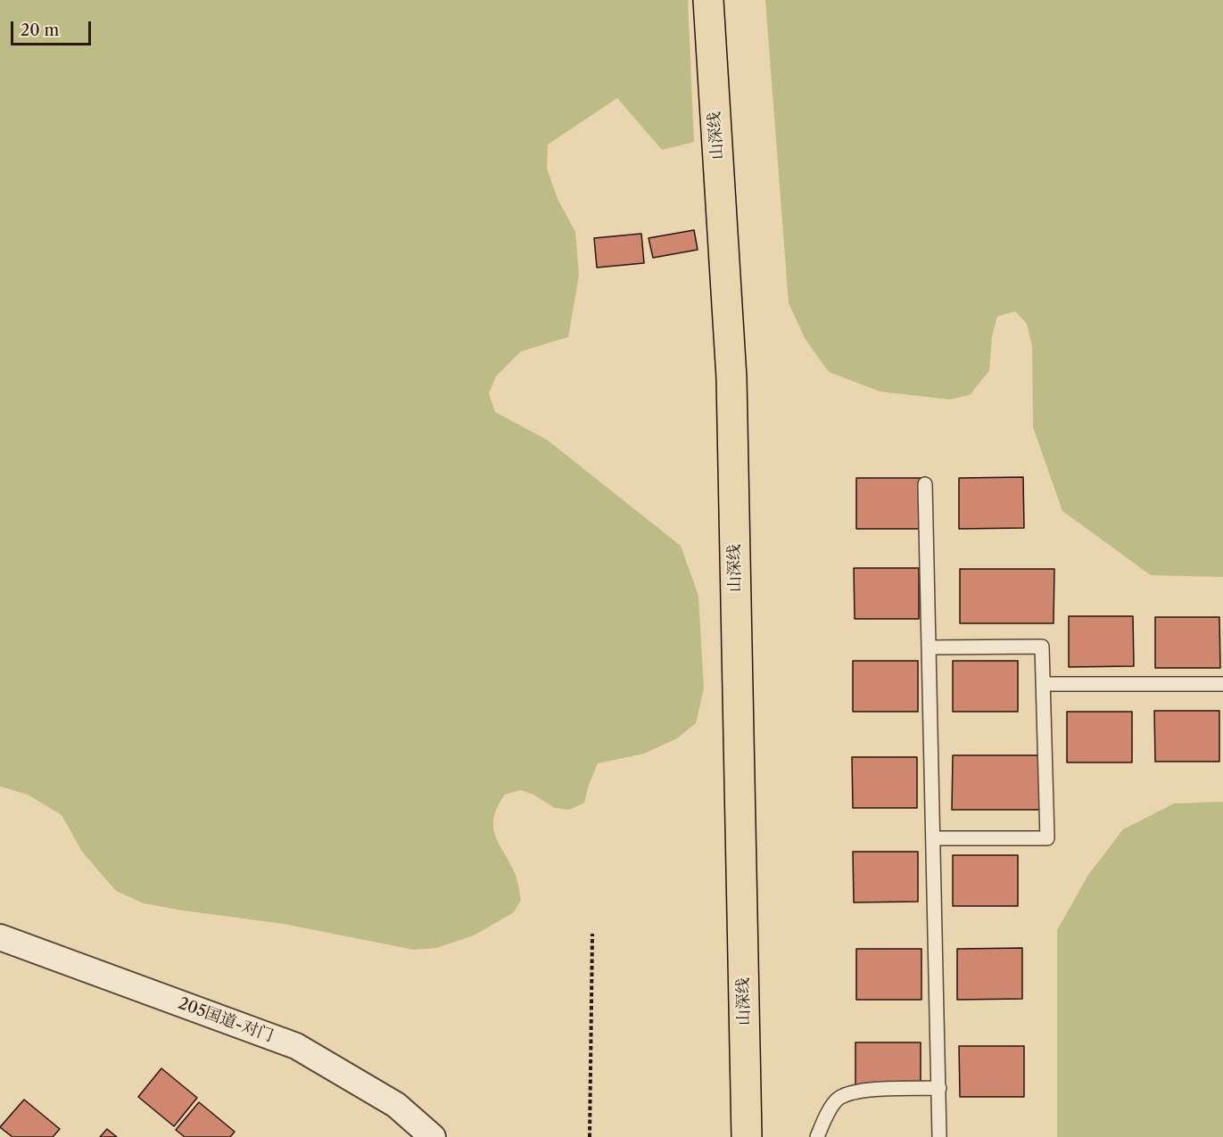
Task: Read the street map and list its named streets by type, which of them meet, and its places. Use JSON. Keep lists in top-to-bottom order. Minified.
{"streets":{"highway":["山深线"],"street":["205国道-对门"]},"scale_bar":"20 m"}
